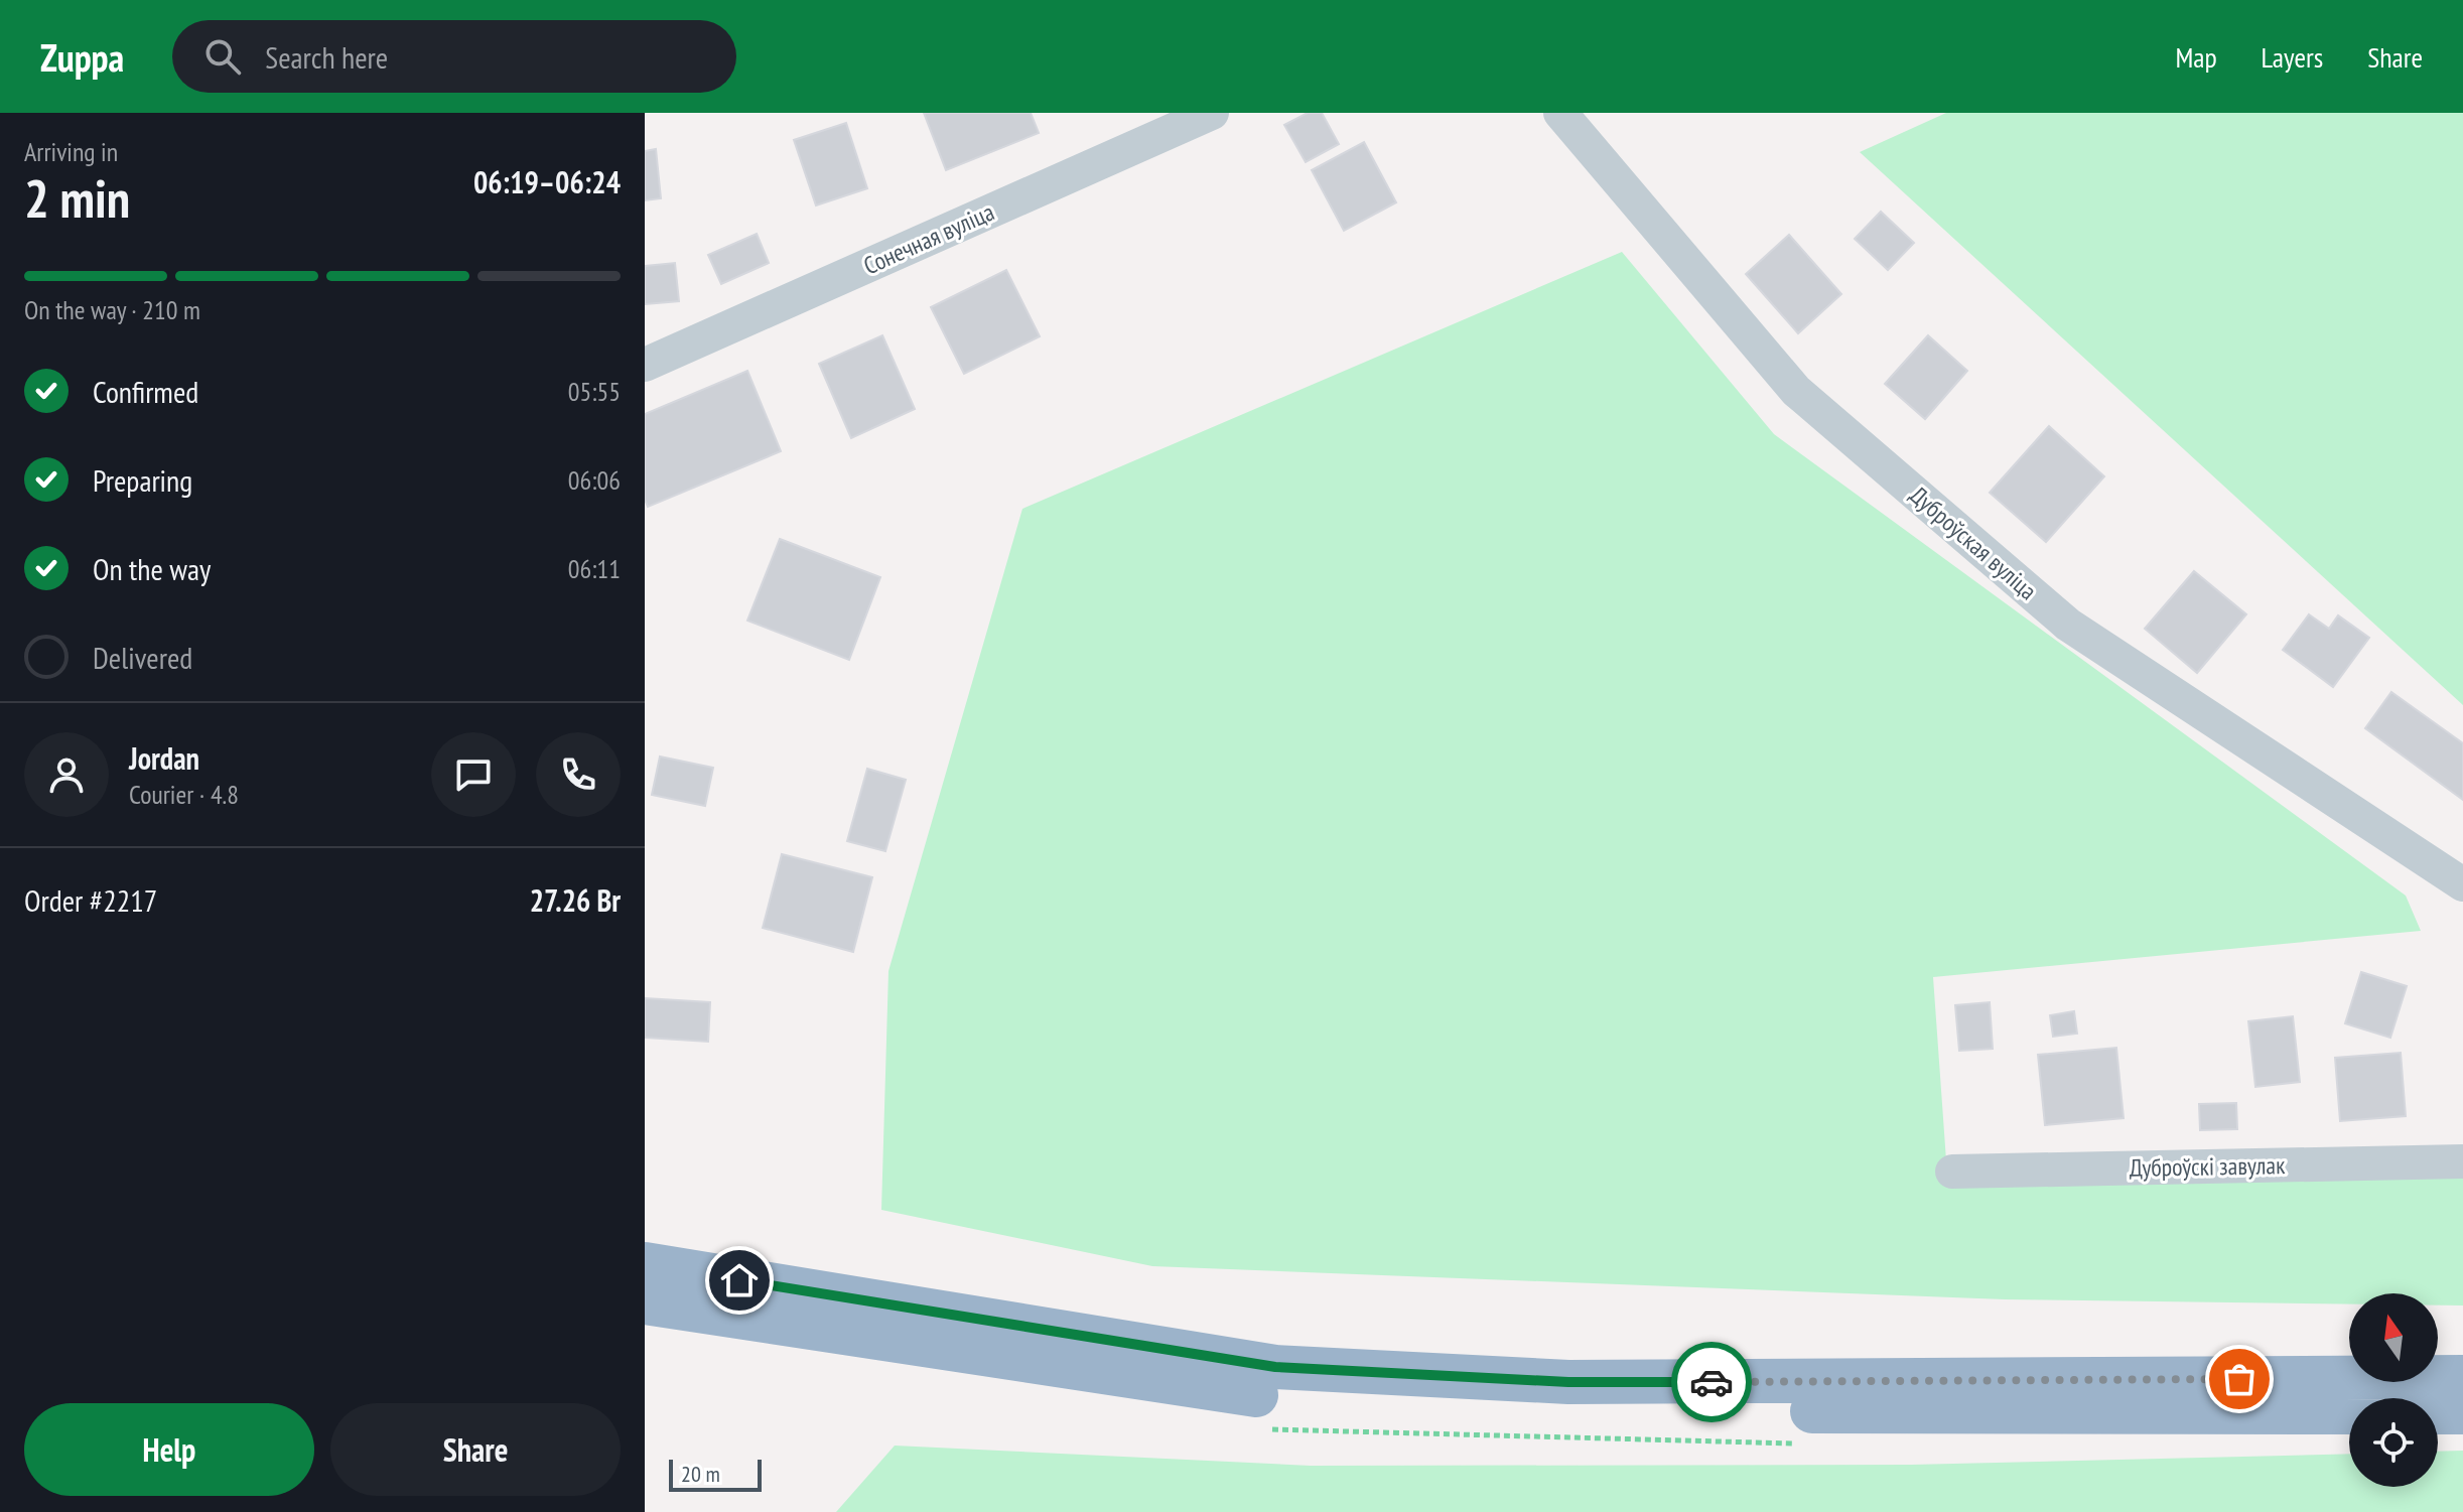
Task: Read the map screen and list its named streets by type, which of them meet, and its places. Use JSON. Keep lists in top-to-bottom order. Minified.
{"streets":{"street":["Сонечная вуліца","Дуброўская вуліца","Дуброўскі завулак"]},"scale_bar":"20 m","north":"top","page":{"header":"Zuppa","search":"Search here","nav":["Map","Layers","Share"],"heading":["2 min","Arriving in","06:19–06:24"],"panel":["Jordan","Courier · 4.8","Order #2217","27.26 Br"],"bar":"On the way · 210 m","list":[["Confirmed","05:55"],["Preparing","06:06"],["On the way","06:11"],"Delivered"],"buttons":["Help","Share"],"scale":"20 m"}}
